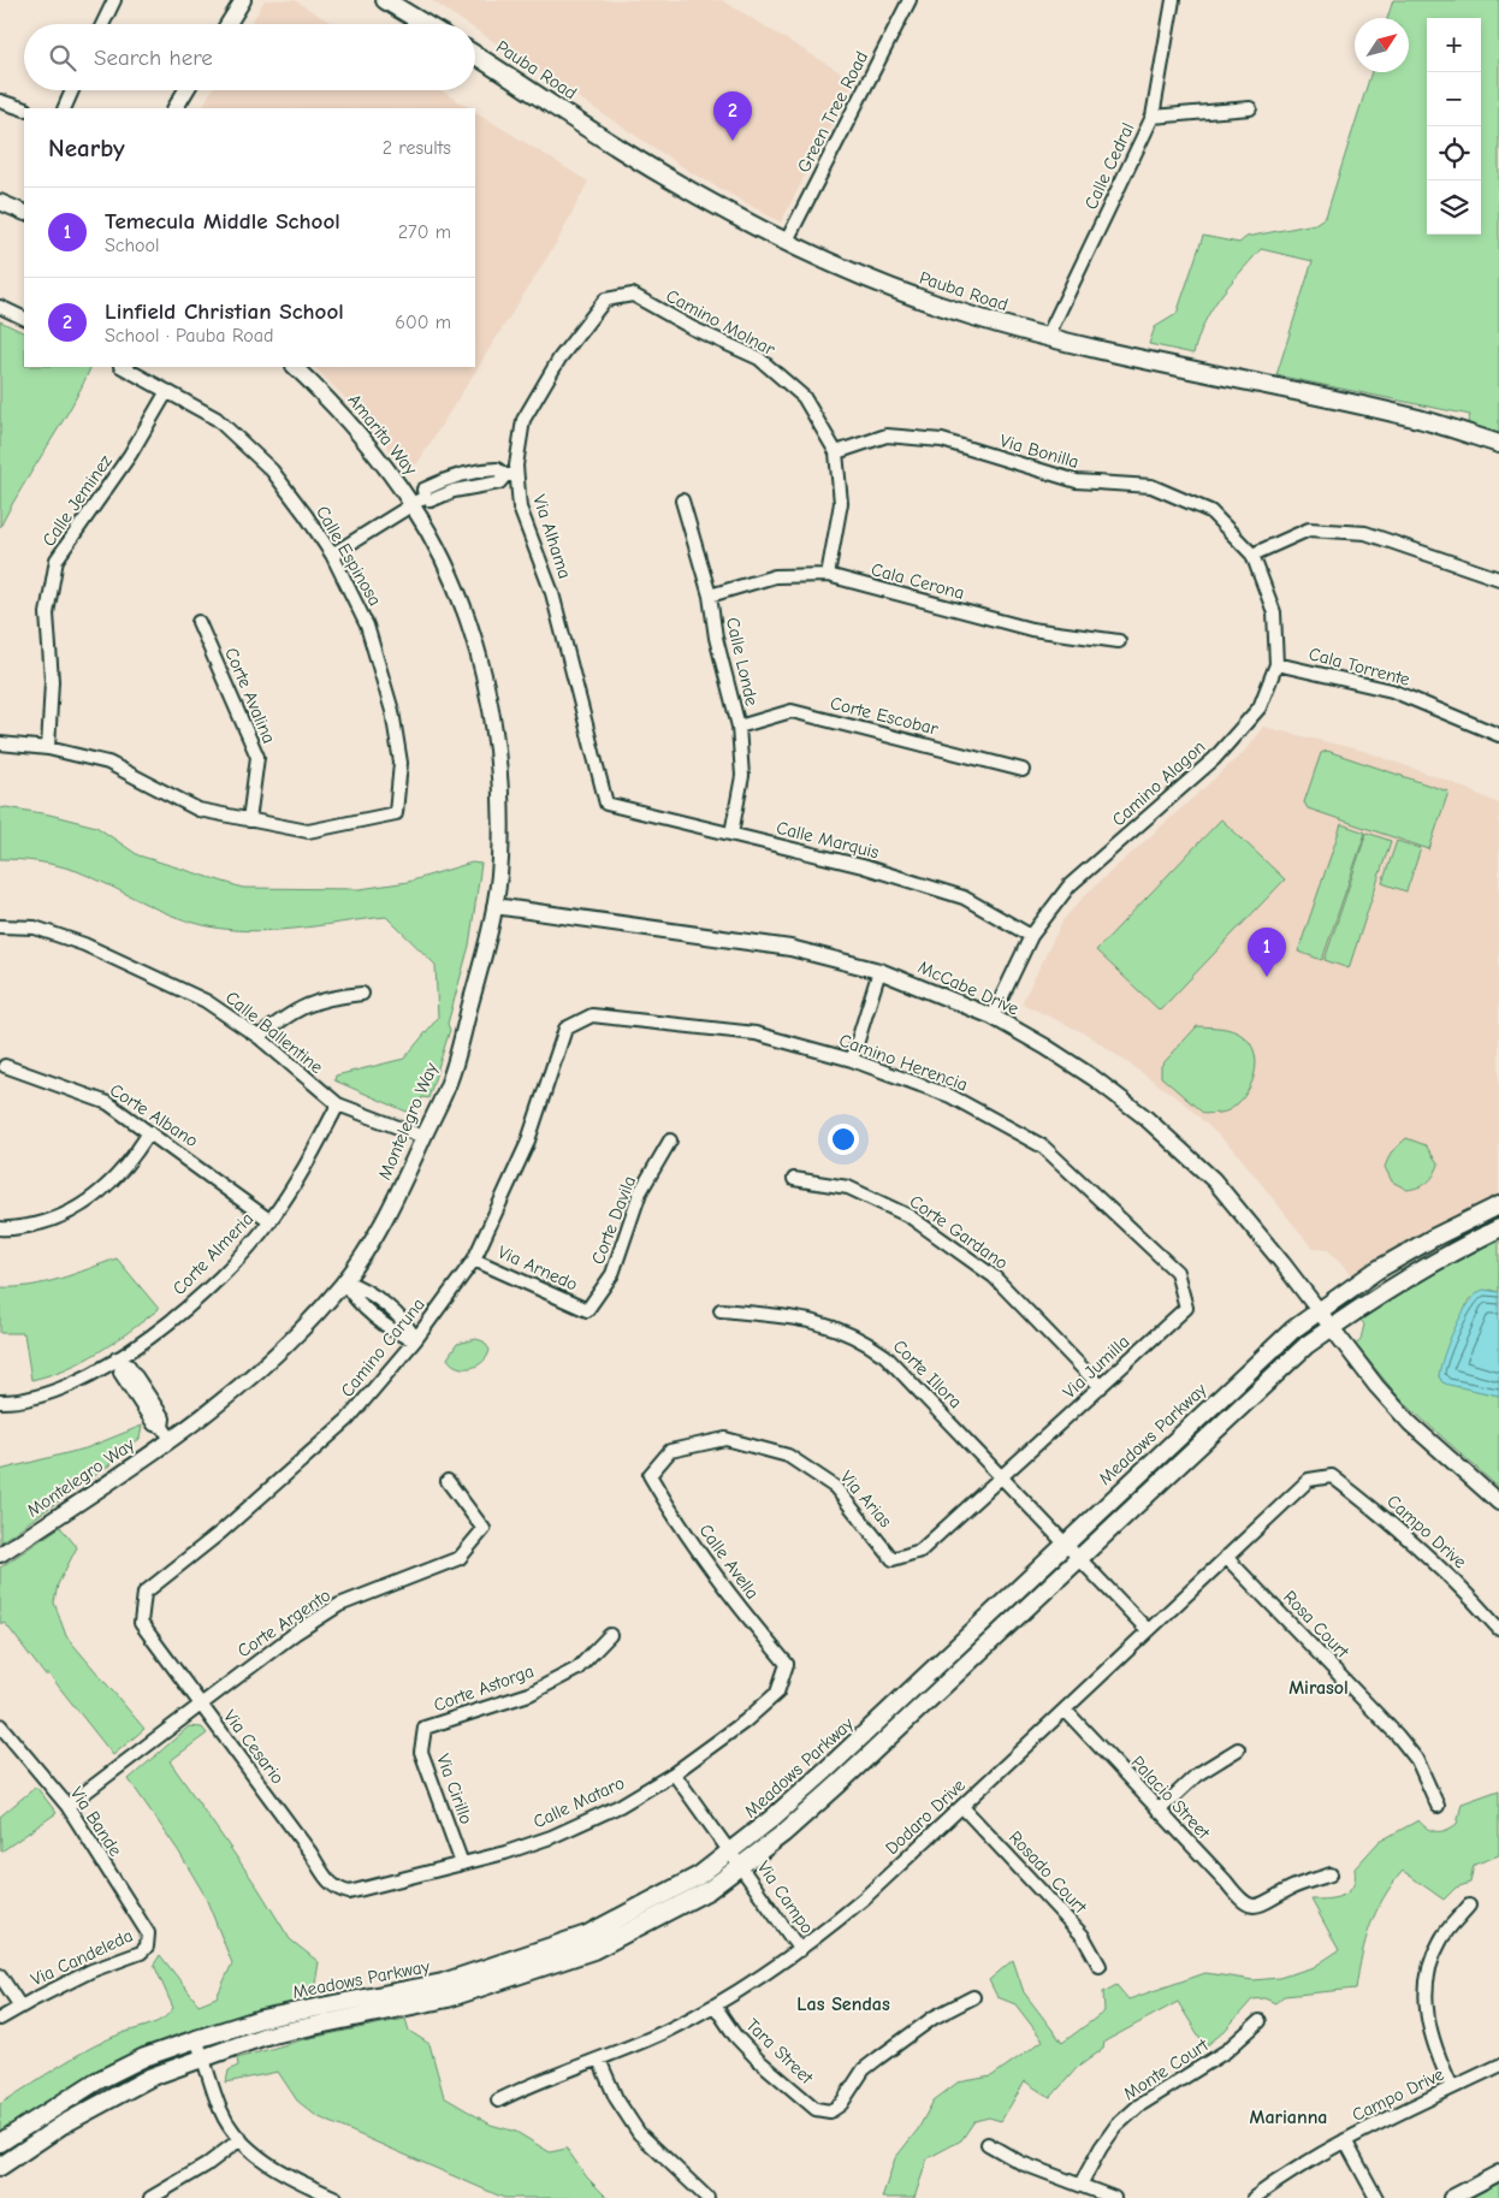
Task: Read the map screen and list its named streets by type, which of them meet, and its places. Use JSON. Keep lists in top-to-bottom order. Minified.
{"streets":{"main road":["Pauba Road","Meadows Parkway"],"street":["Green Tree Road","Calle Cedral","Camino Molnar","Amarita Way","Via Bonilla","Calle Jeminez","Via Alhama","Calle Espinosa","Cala Cerona","Calle Londe","Cala Torrente","Corte Avalina","Corte Escobar","Camino Alagon","Calle Marquis","McCabe Drive","Calle Ballentine","Camino Herencia","Corte Albano","Montelegro Way","Corte Davila","Corte Gardano","Corte Almeria","Via Arnedo","Camino Caruna","Via Jumilla","Corte Illora","Via Arias","Campo Drive","Calle Avella","Corte Argento","Rosa Court","Corte Astorga","Via Cesario","Via Cirillo","Palacio Street","Calle Mataro","Dodaro Drive","Via Bande","Rosado Court","Via Campo","Via Candeleda","Tara Street","Monte Court"]},"crossings":[["Pauba Road","Green Tree Road"],["Pauba Road","Calle Cedral"],["Camino Molnar","Via Bonilla"],["Camino Molnar","Via Alhama"],["Camino Molnar","Cala Cerona"],["Amarita Way","Montelegro Way"],["Via Bonilla","Camino Alagon"],["Calle Jeminez","Calle Espinosa"],["Via Alhama","Calle Marquis"],["Calle Espinosa","Corte Avalina"],["Cala Cerona","Calle Londe"],["Calle Londe","Corte Escobar"],["Calle Londe","Calle Marquis"],["Cala Torrente","Camino Alagon"],["Camino Alagon","Calle Marquis"],["Camino Alagon","McCabe Drive"],["McCabe Drive","Montelegro Way"],["McCabe Drive","Meadows Parkway"],["Calle Ballentine","Montelegro Way"],["Calle Ballentine","Corte Almeria"],["Camino Herencia","Camino Caruna"],["Camino Herencia","Via Jumilla"],["Corte Albano","Corte Almeria"],["Corte Davila","Via Arnedo"],["Corte Gardano","Via Jumilla"],["Via Arnedo","Camino Caruna"],["Camino Caruna","Via Cesario"],["Via Jumilla","Corte Illora"],["Via Jumilla","Via Arias"],["Corte Illora","Meadows Parkway"],["Corte Illora","Via Arias"],["Corte Illora","Dodaro Drive"],["Meadows Parkway","Via Campo"],["Via Arias","Calle Avella"],["Campo Drive","Dodaro Drive"],["Calle Avella","Calle Mataro"],["Corte Argento","Via Cesario"],["Corte Argento","Via Bande"],["Rosa Court","Dodaro Drive"],["Corte Astorga","Via Cirillo"],["Via Cesario","Calle Mataro"],["Via Cirillo","Calle Mataro"],["Palacio Street","Dodaro Drive"],["Calle Mataro","Via Campo"],["Dodaro Drive","Rosado Court"],["Dodaro Drive","Via Campo"],["Dodaro Drive","Tara Street"],["Via Bande","Via Candeleda"]],"districts":["Mirasol","Las Sendas","Marianna"],"north":"top right","page":{"map_buttons":["+","−"],"search":"Search here","pins":["2","1"],"heading":["Nearby","2 results"],"list":[{"mark":"1","name":"Temecula Middle School","note":"School","value":"270 m"},{"mark":"2","name":"Linfield Christian School","note":"School · Pauba Road","value":"600 m"}]}}
